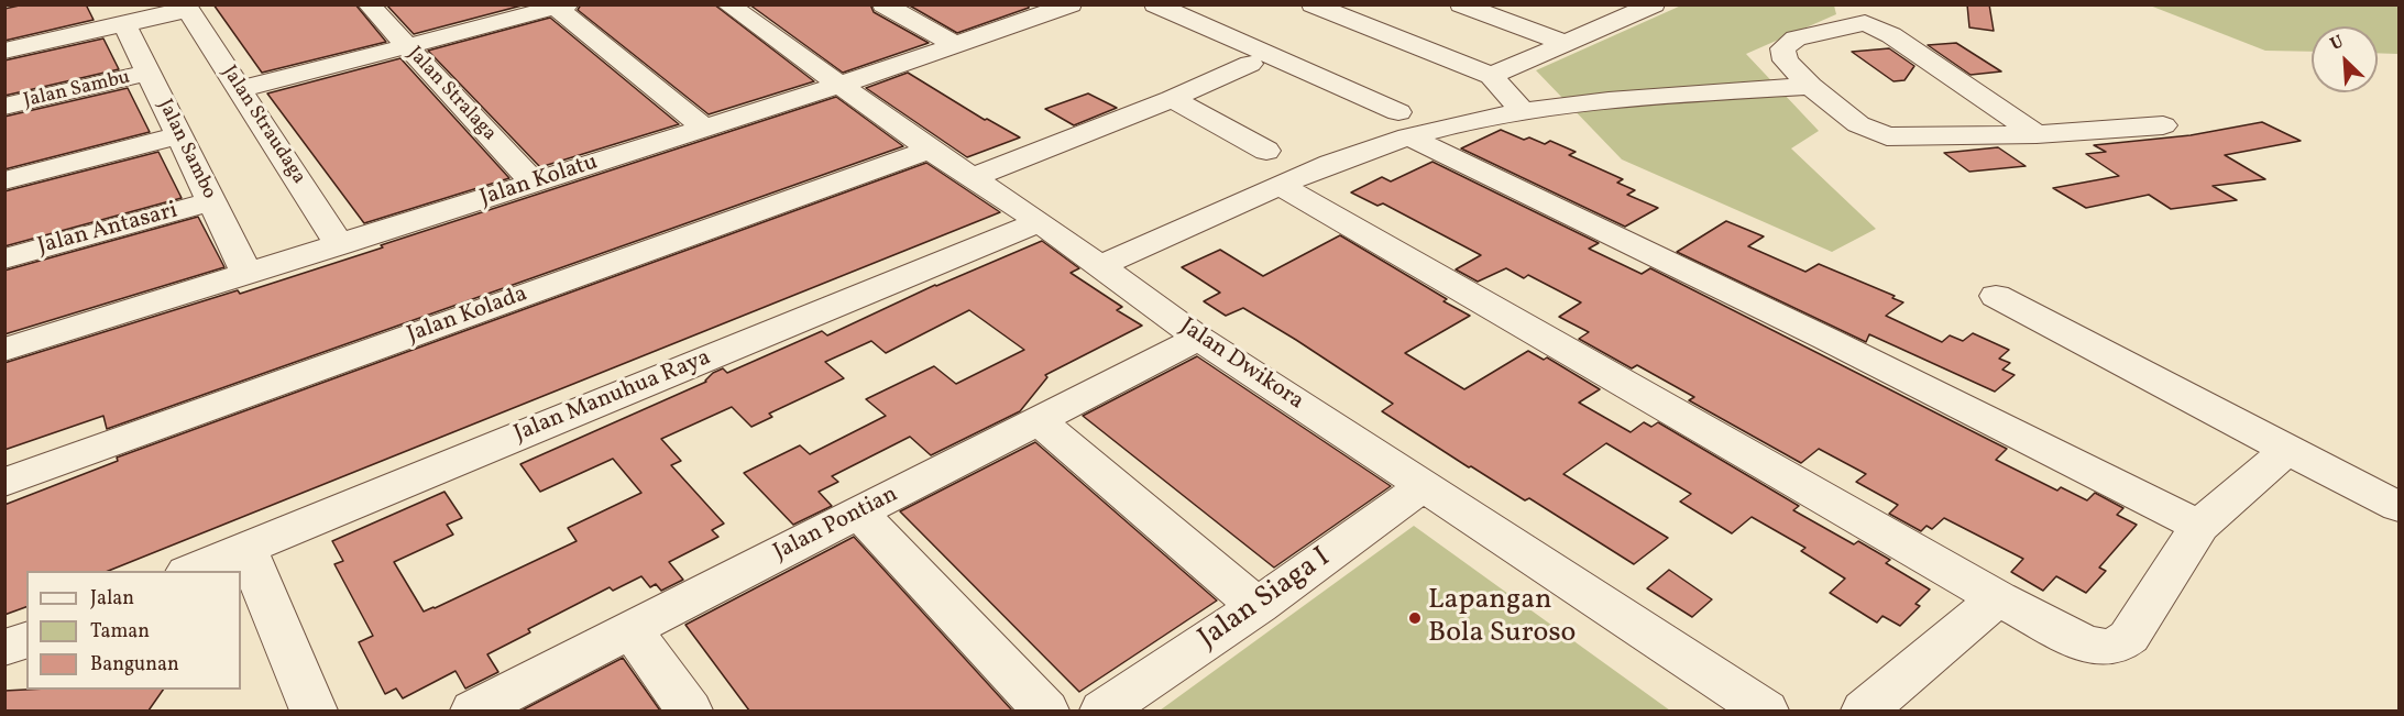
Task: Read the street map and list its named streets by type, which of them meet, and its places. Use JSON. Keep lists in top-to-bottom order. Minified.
{"streets":{"street":["Jalan Sambu","Jalan Stralaga","Jalan Straudaga","Jalan Sambo","Jalan Kolatu","Jalan Antasari","Jalan Kolada","Jalan Dwikora","Jalan Manuhua Raya","Jalan Pontian","Jalan Siaga I"]},"crossings":[["Jalan Sambu","Jalan Sambo"],["Jalan Stralaga","Jalan Kolatu"],["Jalan Straudaga","Jalan Kolatu"],["Jalan Sambo","Jalan Kolatu"],["Jalan Sambo","Jalan Antasari"],["Jalan Kolatu","Jalan Dwikora"],["Jalan Kolada","Jalan Dwikora"],["Jalan Dwikora","Jalan Manuhua Raya"],["Jalan Dwikora","Jalan Pontian"],["Jalan Dwikora","Jalan Siaga I"]],"places":["Lapangan Bola Suroso"],"legend":["Jalan","Taman","Bangunan"],"north":"top left"}
